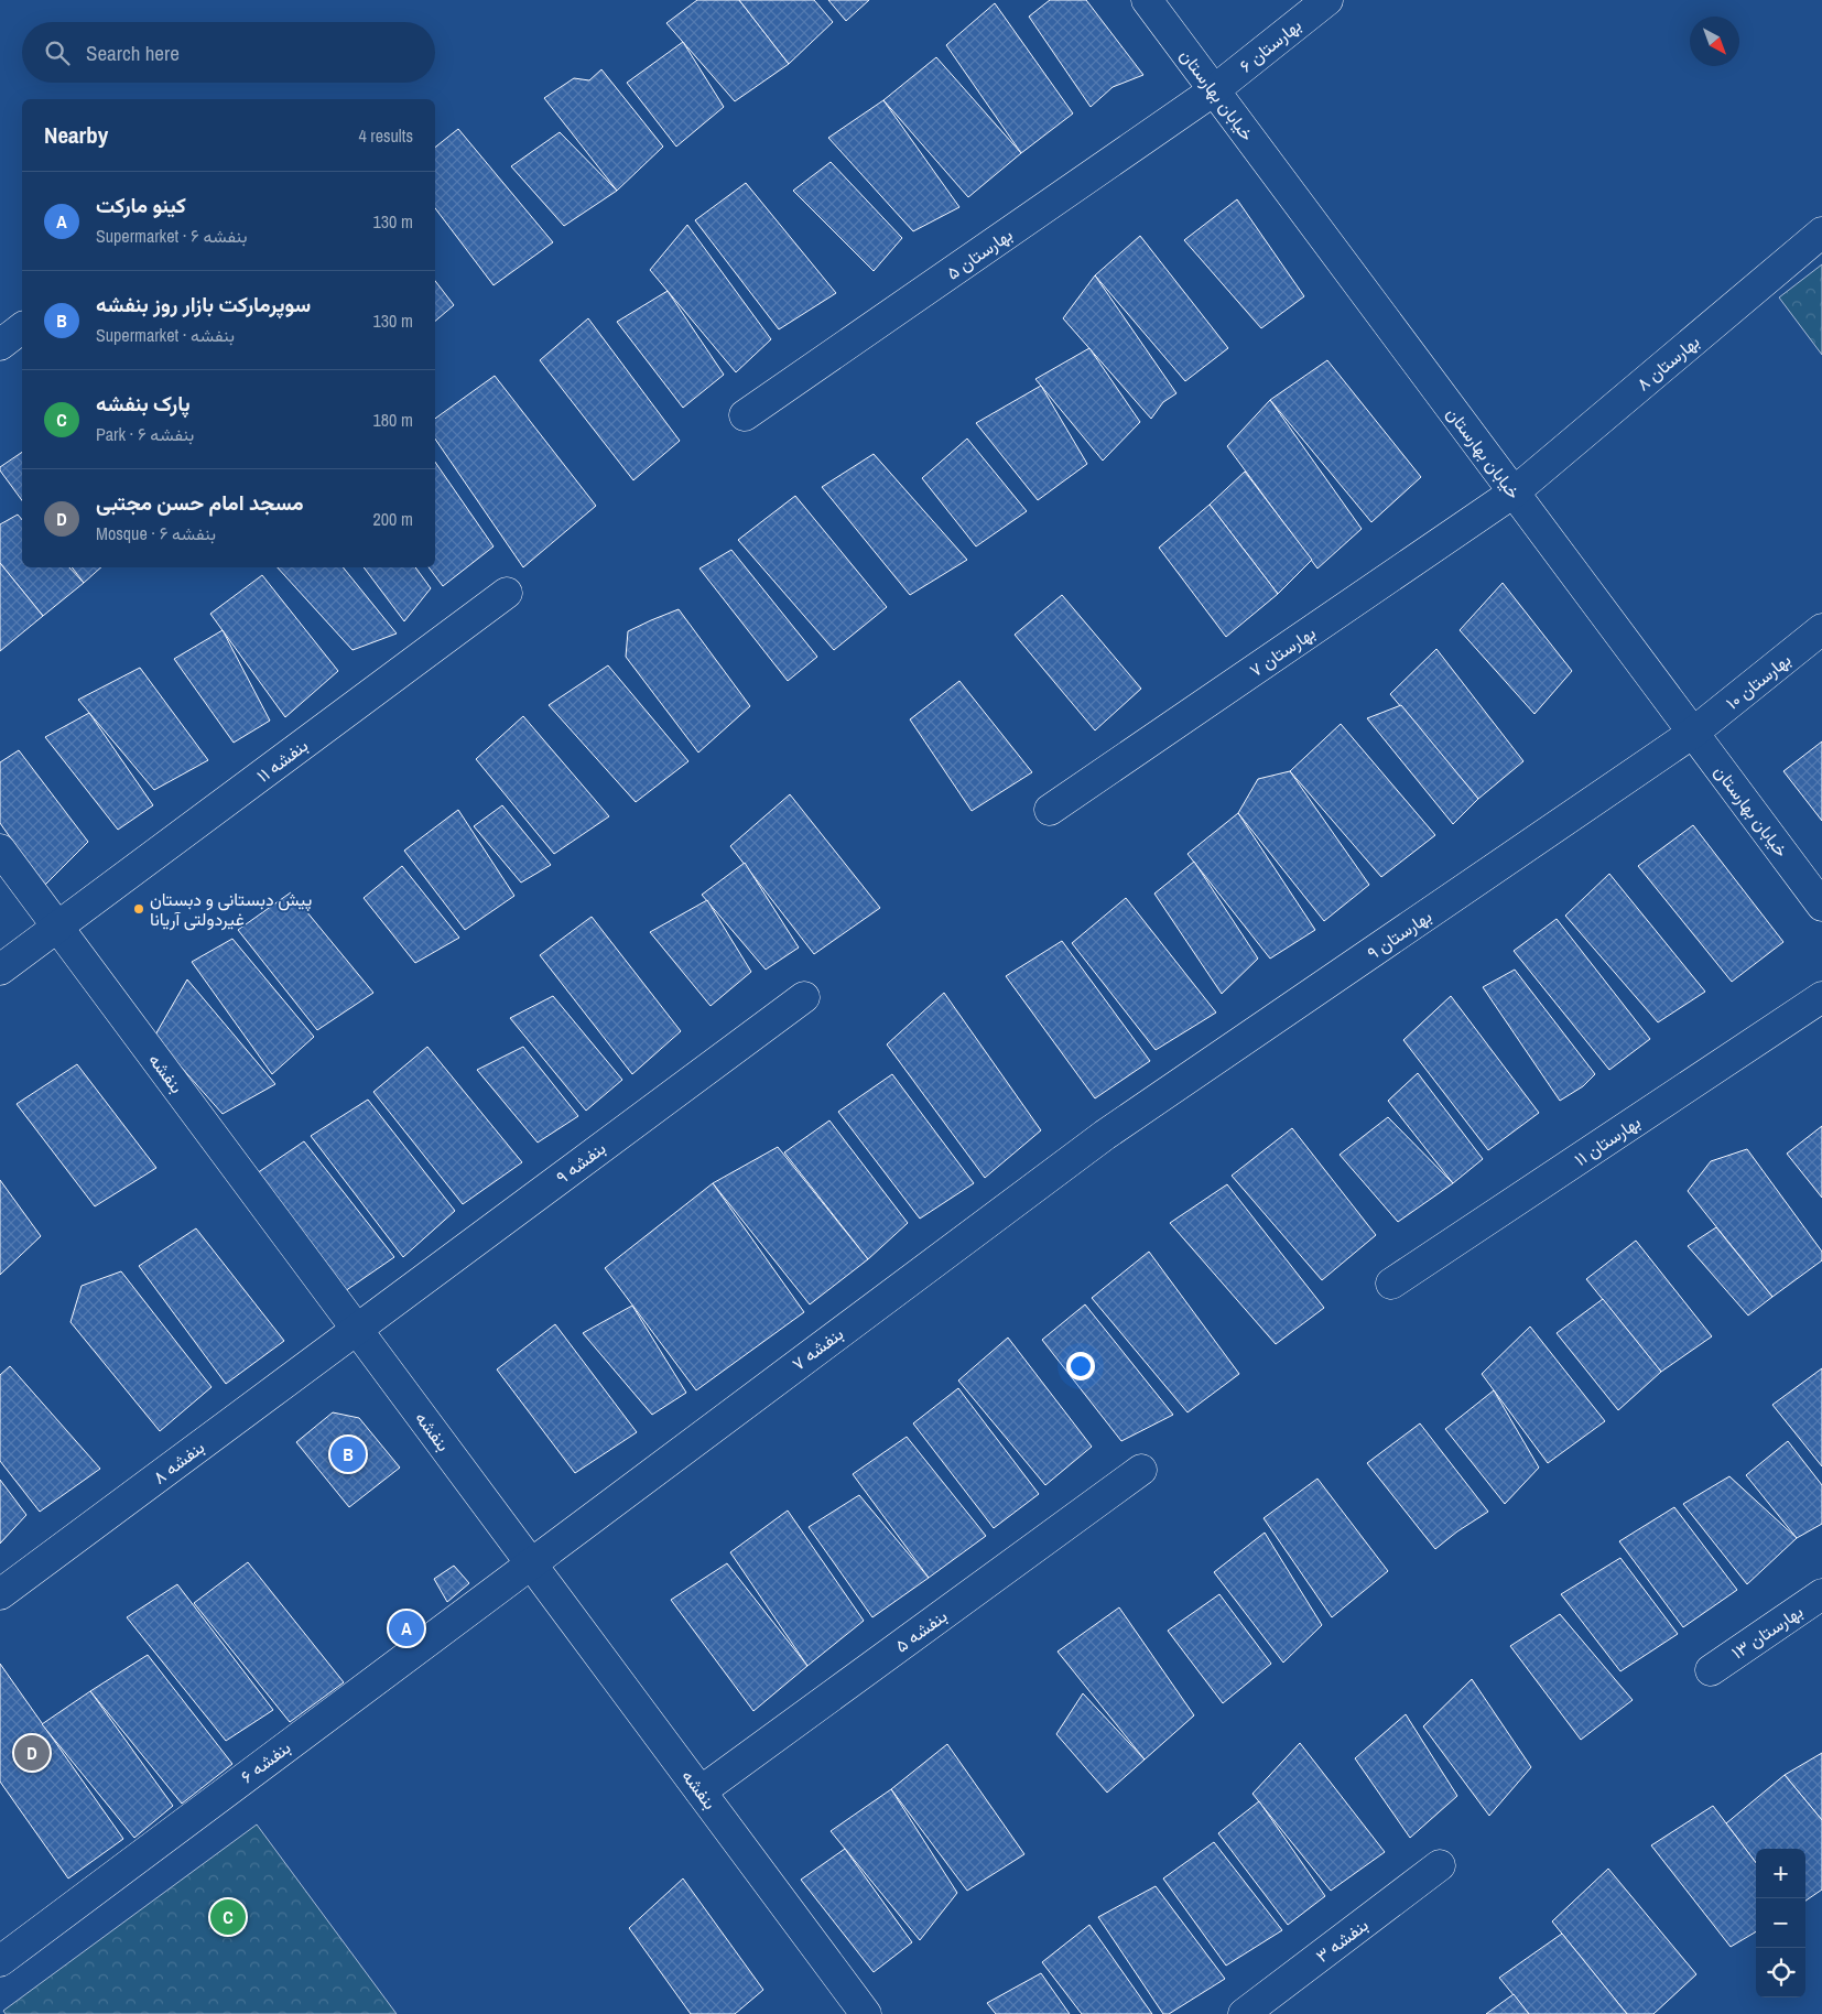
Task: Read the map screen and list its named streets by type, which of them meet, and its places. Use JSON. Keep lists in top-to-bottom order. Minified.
{"streets":{"street":["بهارستان ۶","خیابان بهارستان","بهارستان ۵","بهارستان ۸","بهارستان ۷","بهارستان ۱۰","بنفشه ۱۱","بهارستان ۹","بنفشه","بهارستان ۱۱","بنفشه ۹","بنفشه ۷","بنفشه ۸","بنفشه ۵","بهارستان ۱۳","بنفشه ۶","بنفشه ۳"]},"crossings":[["بهارستان ۶","خیابان بهارستان"],["بهارستان ۶","بهارستان ۵"],["خیابان بهارستان","بهارستان ۵"],["خیابان بهارستان","بهارستان ۸"],["خیابان بهارستان","بهارستان ۷"],["خیابان بهارستان","بهارستان ۱۰"],["خیابان بهارستان","بهارستان ۹"],["بهارستان ۸","بهارستان ۷"],["بهارستان ۱۰","بهارستان ۹"],["بنفشه ۱۱","بنفشه"],["بهارستان ۹","بنفشه ۷"],["بنفشه","بنفشه ۹"],["بنفشه","بنفشه ۷"],["بنفشه","بنفشه ۸"],["بنفشه","بنفشه ۵"],["بنفشه","بنفشه ۶"],["بنفشه ۹","بنفشه ۸"],["بنفشه ۷","بنفشه ۶"]],"places":["پیش دبستانی و دبستان غیردولتی آریانا"],"north":"bottom right","page":{"search":"Search here","heading":["Nearby","4 results"],"list":[{"mark":"A","name":"کینو مارکت","note":"Supermarket · بنفشه ۶","value":"130 m"},{"mark":"B","name":"سوپرمارکت بازار روز بنفشه","note":"Supermarket · بنفشه","value":"130 m"},{"mark":"C","name":"پارک بنفشه","note":"Park · بنفشه ۶","value":"180 m"},{"mark":"D","name":"مسجد امام حسن مجتبی","note":"Mosque · بنفشه ۶","value":"200 m"}],"pins":["B","A","D","C"],"map_buttons":["+","−"]}}
